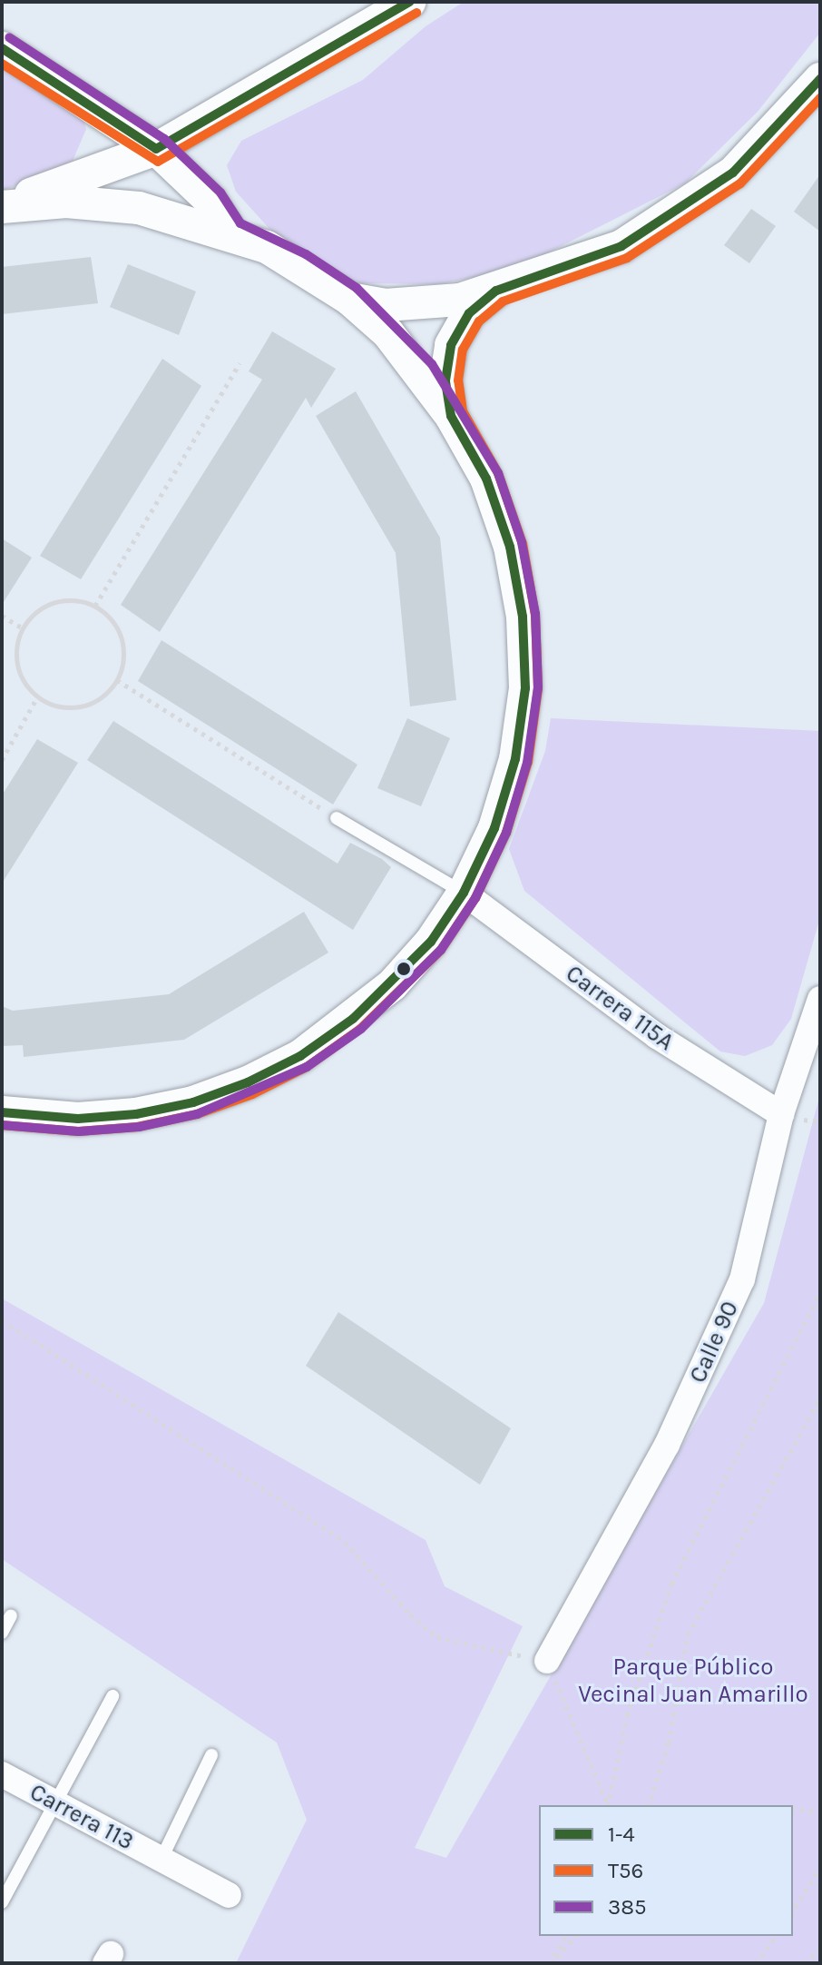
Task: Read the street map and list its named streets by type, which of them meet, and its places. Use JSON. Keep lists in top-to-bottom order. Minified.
{"streets":{"street":["Carrera 115A","Calle 90","Carrera 113"]},"crossings":[["Carrera 115A","Calle 90"]],"parks":["Parque Público Vecinal Juan Amarillo"],"lines":["transit line 1-4","transit line T56","transit line 385"],"legend":["1-4","T56","385"]}
